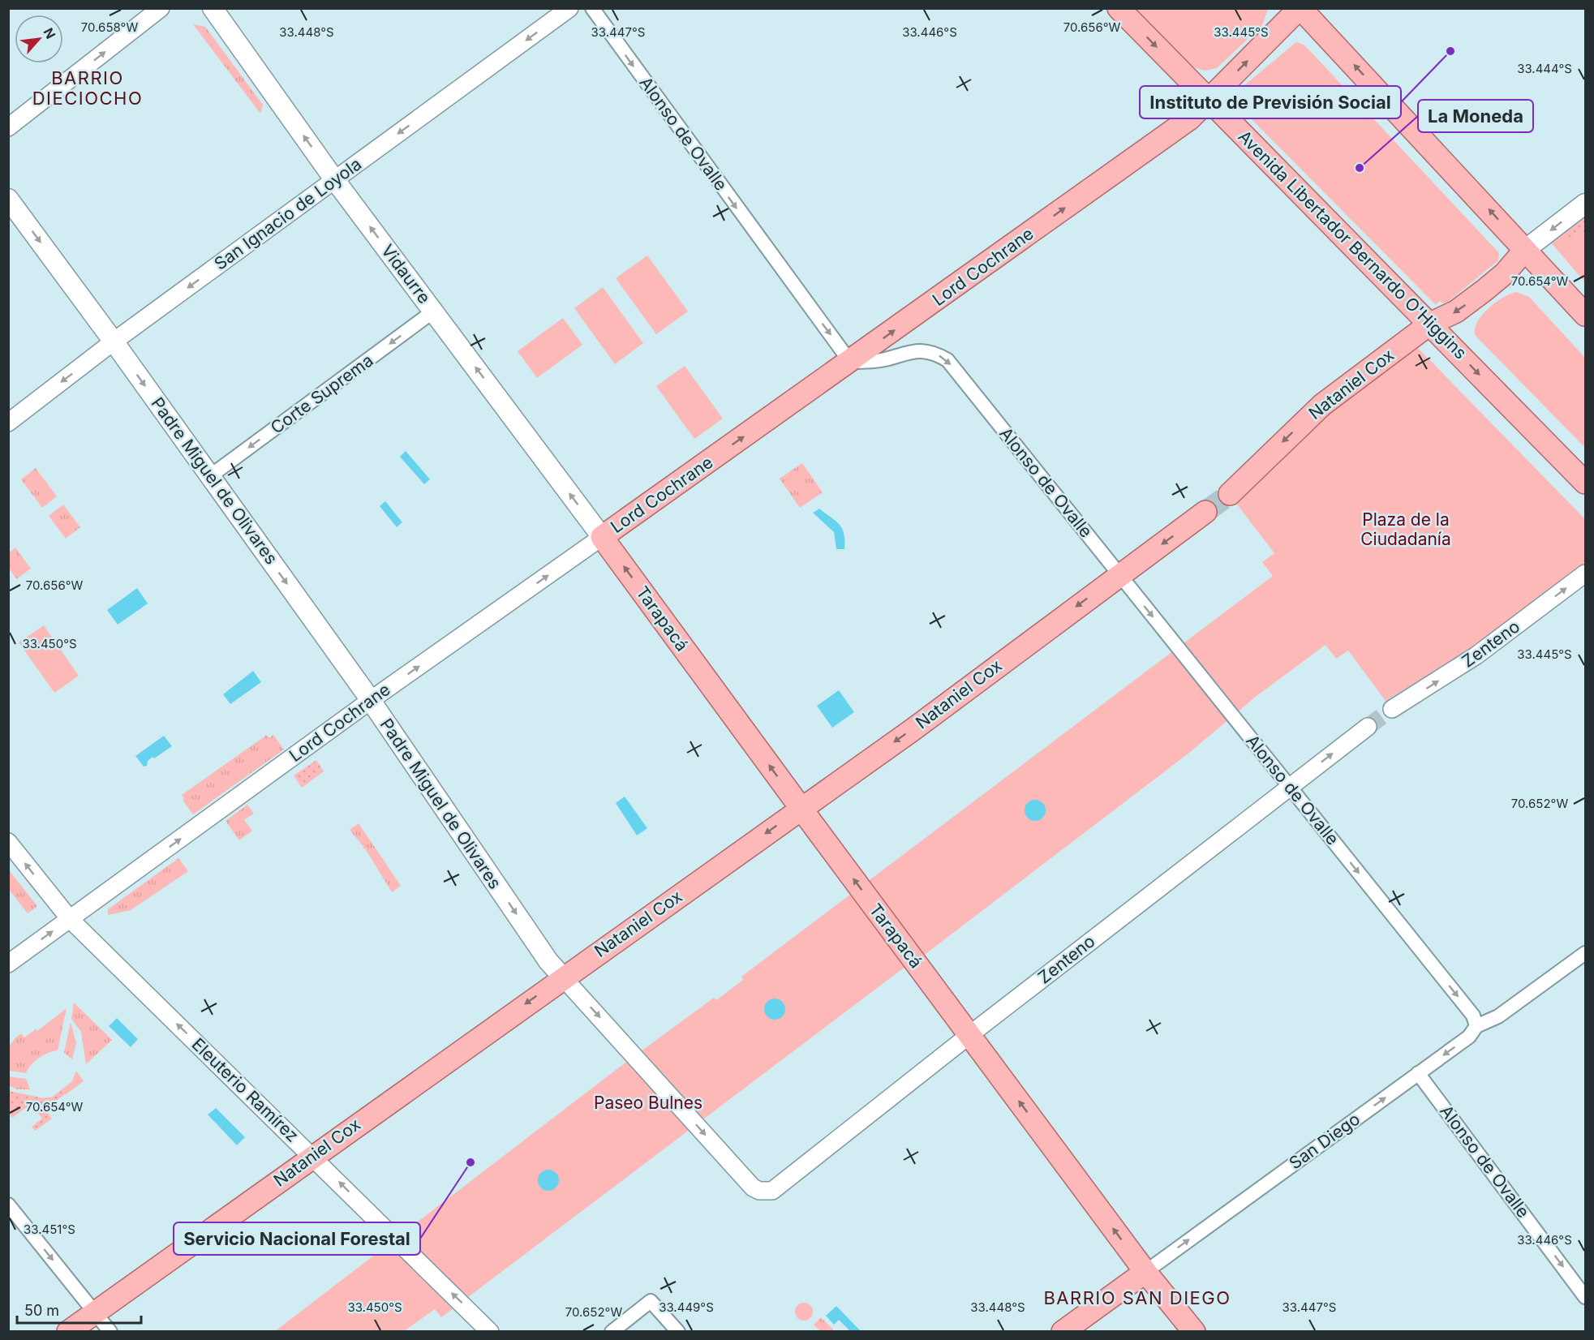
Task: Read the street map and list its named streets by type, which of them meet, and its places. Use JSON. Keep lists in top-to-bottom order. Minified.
{"streets":{"main road":["Avenida Libertador Bernardo O'Higgins","Lord Cochrane","Vidaurre","Nataniel Cox","Padre Miguel de Olivares","Tarapacá","San Diego"],"street":["Alonso de Ovalle","San Ignacio de Loyola","Corte Suprema","Zenteno","Eleuterio Ramírez"]},"crossings":[["Alonso de Ovalle","Lord Cochrane"],["Alonso de Ovalle","Nataniel Cox"],["Alonso de Ovalle","Zenteno"],["Alonso de Ovalle","San Diego"],["San Ignacio de Loyola","Vidaurre"],["San Ignacio de Loyola","Padre Miguel de Olivares"],["Avenida Libertador Bernardo O'Higgins","Lord Cochrane"],["Avenida Libertador Bernardo O'Higgins","Nataniel Cox"],["Lord Cochrane","Vidaurre"],["Lord Cochrane","Padre Miguel de Olivares"],["Lord Cochrane","Tarapacá"],["Lord Cochrane","Eleuterio Ramírez"],["Vidaurre","Corte Suprema"],["Vidaurre","Tarapacá"],["Nataniel Cox","Padre Miguel de Olivares"],["Nataniel Cox","Tarapacá"],["Nataniel Cox","Eleuterio Ramírez"],["Corte Suprema","Padre Miguel de Olivares"],["Padre Miguel de Olivares","Zenteno"],["Tarapacá","Zenteno"],["Tarapacá","San Diego"]],"one_way":["Alonso de Ovalle","San Ignacio de Loyola","Avenida Libertador Bernardo O'Higgins","Lord Cochrane","Vidaurre","Nataniel Cox","Corte Suprema","Padre Miguel de Olivares","Tarapacá","Eleuterio Ramírez"],"districts":["BARRIO DIECIOCHO","BARRIO SAN DIEGO"],"parks":["Plaza de la Ciudadanía","Paseo Bulnes"],"places":["Instituto de Previsión Social","La Moneda","Servicio Nacional Forestal"],"scale_bar":"50 m","north":"top right","coordinates":["70.658°W","70.656°W","33.448°S","33.447°S","33.446°S","33.445°S","33.444°S","70.654°W","33.450°S","70.652°W","33.451°S","33.449°S"]}
